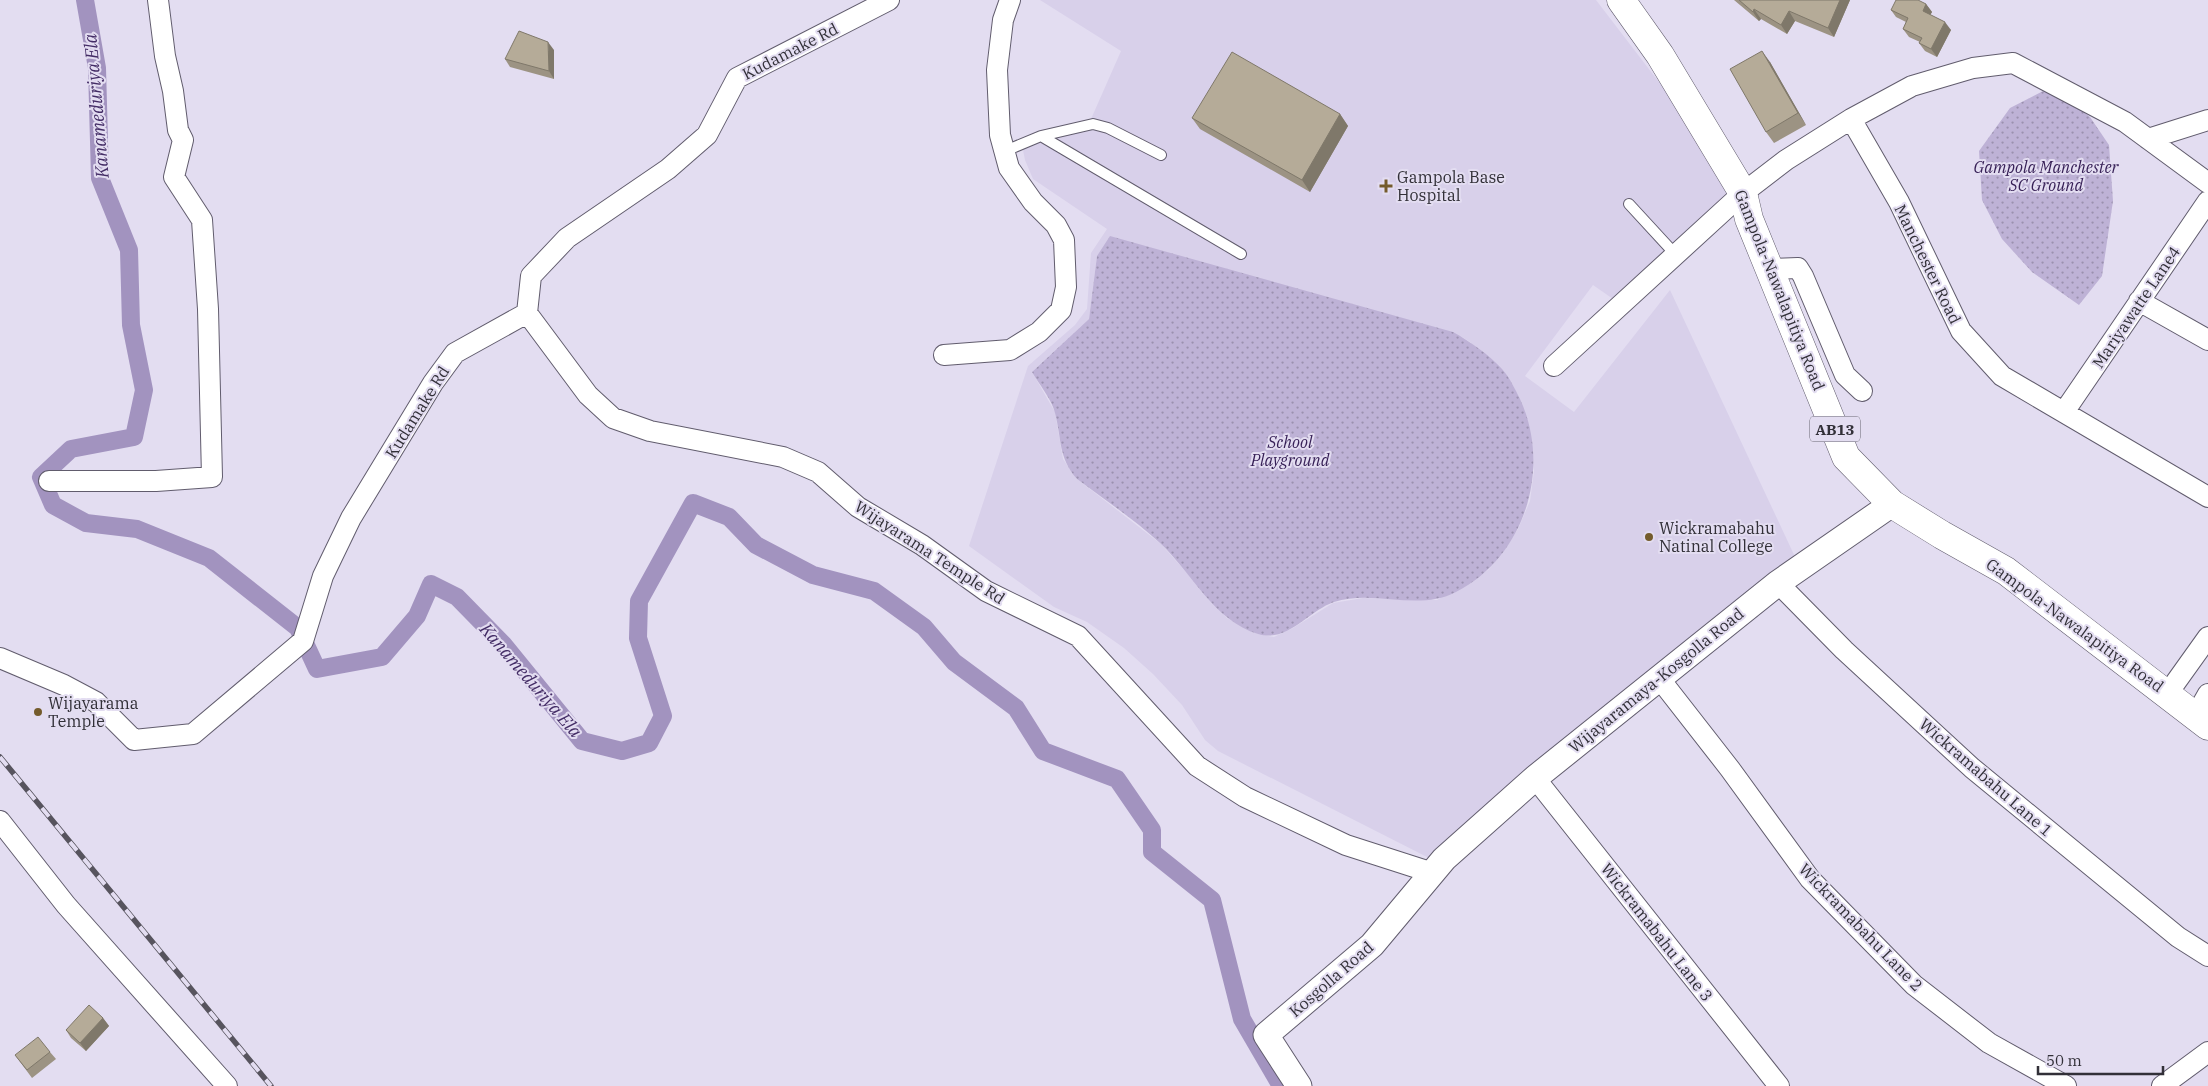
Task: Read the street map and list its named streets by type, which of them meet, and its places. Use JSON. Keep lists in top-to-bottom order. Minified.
{"streets":{"main road":["Gampola-Nawalapitiya Road","AB13"],"street":["Kudamake Rd","Manchester Road","Mariyawatte Lane4","Wijayarama Temple Rd","Wijayaramaya-Kosgolla Road","Wickramabahu Lane 1","Wickramabahu Lane 2","Wickramabahu Lane 3","Kosgolla Road"]},"crossings":[["Kudamake Rd","Wijayarama Temple Rd"],["Manchester Road","Mariyawatte Lane4"],["Gampola-Nawalapitiya Road","Wijayaramaya-Kosgolla Road"],["Wijayarama Temple Rd","Wijayaramaya-Kosgolla Road"],["Wijayarama Temple Rd","Kosgolla Road"],["Wijayaramaya-Kosgolla Road","Wickramabahu Lane 1"],["Wijayaramaya-Kosgolla Road","Wickramabahu Lane 2"],["Wijayaramaya-Kosgolla Road","Wickramabahu Lane 3"],["Wijayaramaya-Kosgolla Road","Kosgolla Road"]],"water":["Kanameduriya Ela"],"parks":["Gampola Manchester SC Ground","School Playground"],"places":{"health":["Gampola Base Hospital"],"other":["Wickramabahu Natinal College","Wijayarama Temple"]},"scale_bar":"50 m"}
